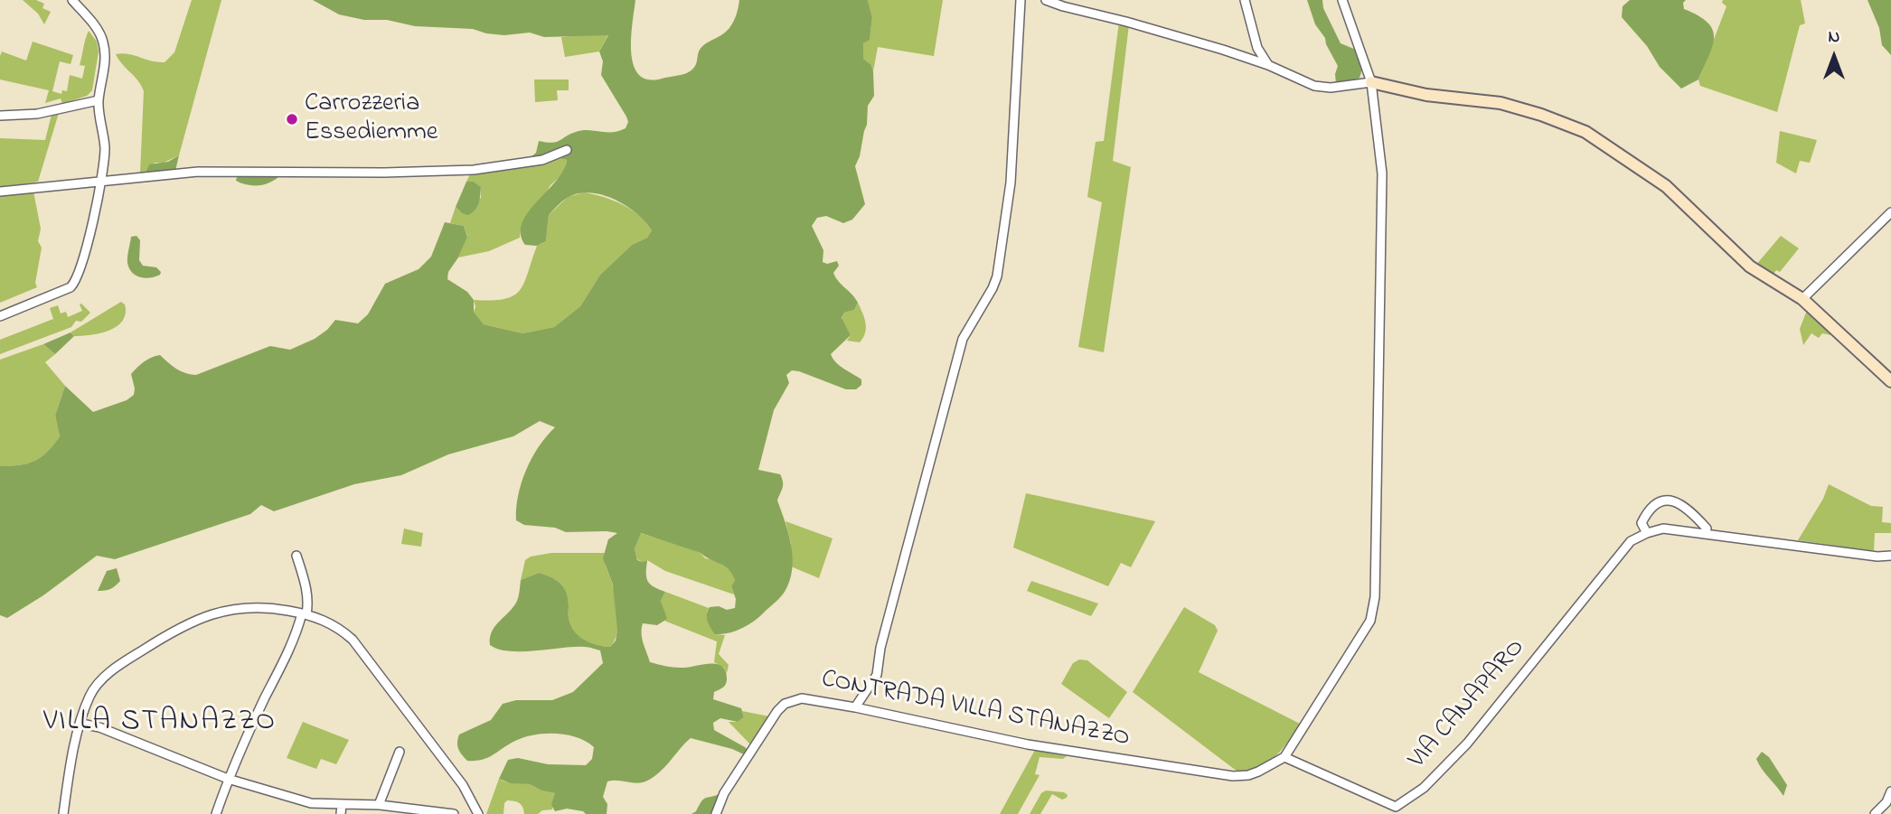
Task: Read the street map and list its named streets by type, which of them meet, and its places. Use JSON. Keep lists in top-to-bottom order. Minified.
{"streets":{"street":["VIA CANAPARO","CONTRADA VILLA STANAZZO"]},"crossings":[["VIA CANAPARO","CONTRADA VILLA STANAZZO"]],"districts":["VILLA STANAZZO"],"places":["Carrozzeria Essediemme"],"north":"top"}
